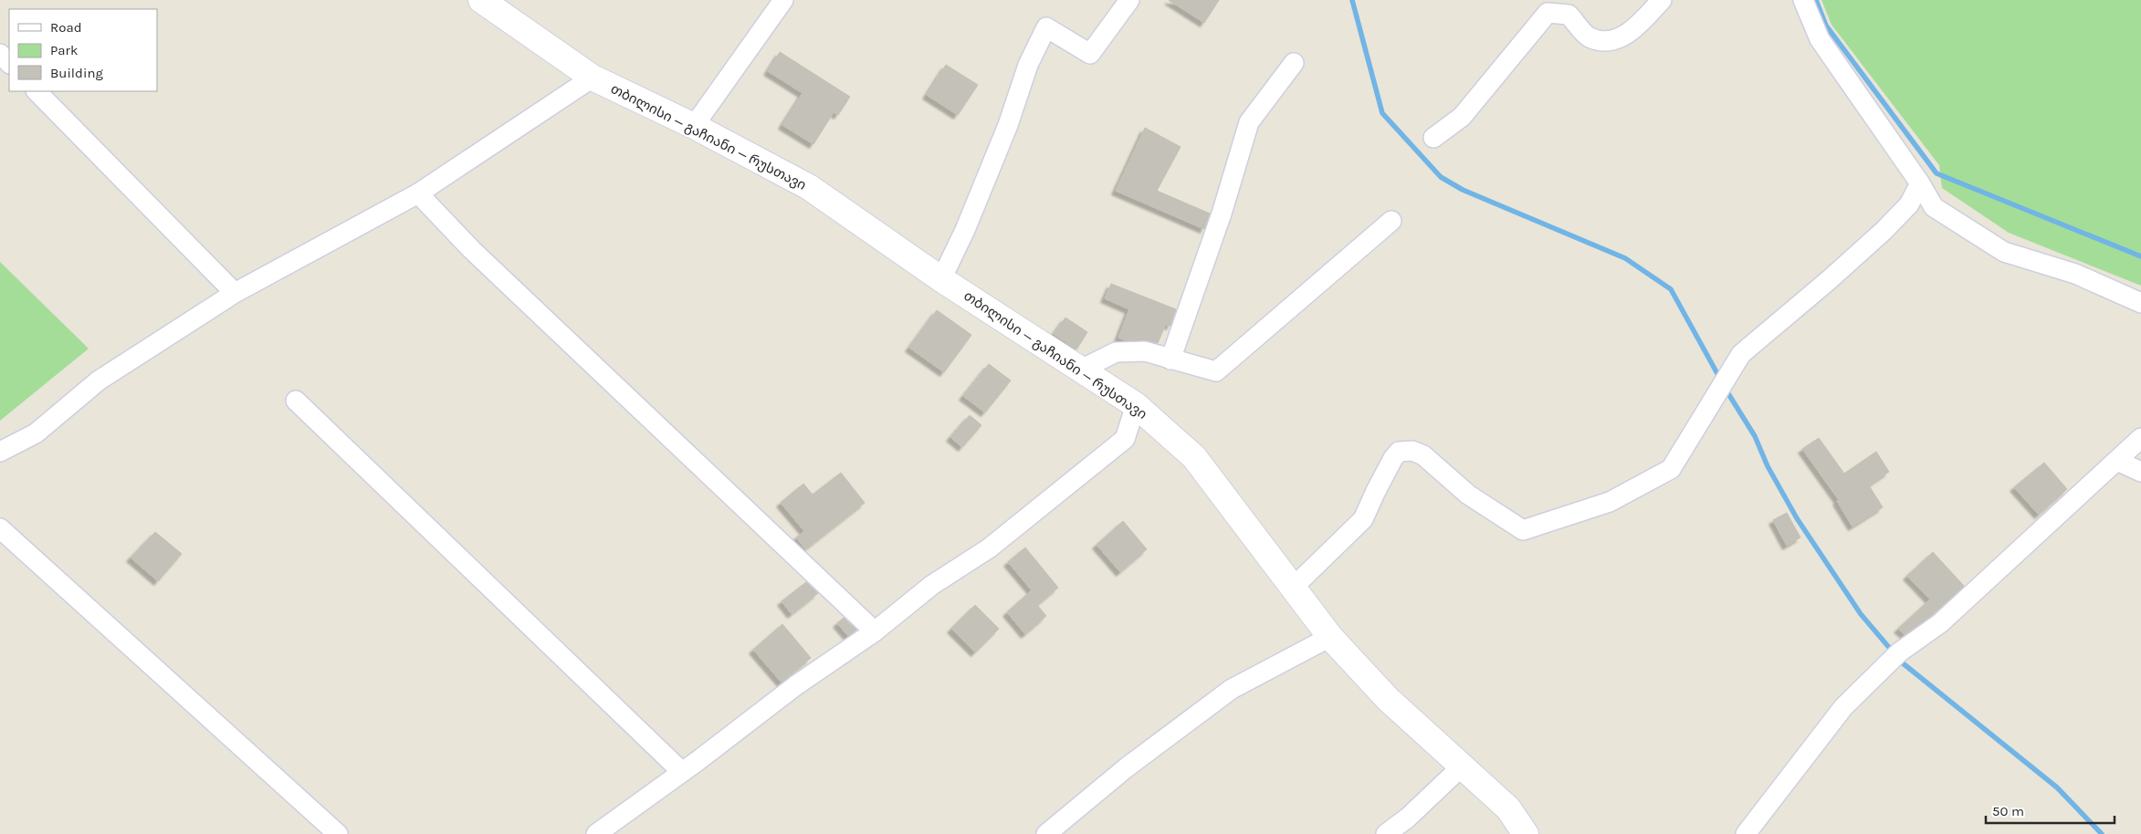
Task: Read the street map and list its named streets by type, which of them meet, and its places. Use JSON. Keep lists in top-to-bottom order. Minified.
{"streets":{"main road":["თბილისი — გაჩიანი — რუსთავი"]},"legend":["Road","Park","Building"],"scale_bar":"50 m"}
